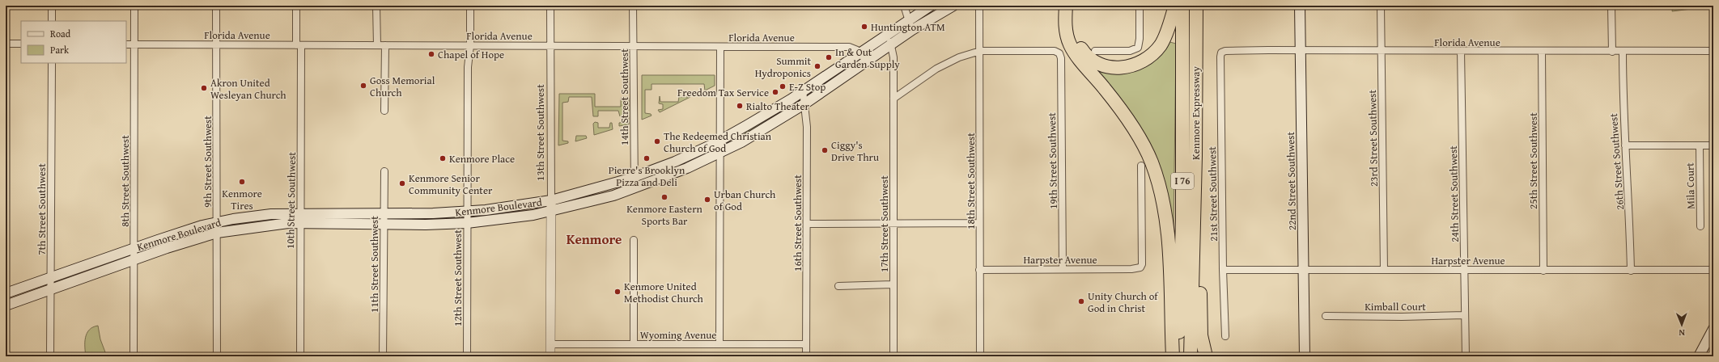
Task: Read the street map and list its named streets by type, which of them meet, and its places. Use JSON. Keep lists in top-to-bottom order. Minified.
{"streets":{"highway":["Kenmore Expressway","I 76"],"main road":["22nd Street Southwest","Kenmore Boulevard"],"street":["Florida Avenue","14th Street Southwest","13th Street Southwest","23rd Street Southwest","19th Street Southwest","25th Street Southwest","9th Street Southwest","26th Street Southwest","8th Street Southwest","18th Street Southwest","Mila Court","21st Street Southwest","24th Street Southwest","10th Street Southwest","7th Street Southwest","16th Street Southwest","17th Street Southwest","Harpster Avenue","11th Street Southwest","12th Street Southwest","Kimball Court","Wyoming Avenue"]},"crossings":[["Florida Avenue","14th Street Southwest"],["Florida Avenue","13th Street Southwest"],["Florida Avenue","23rd Street Southwest"],["Florida Avenue","25th Street Southwest"],["Florida Avenue","9th Street Southwest"],["Florida Avenue","26th Street Southwest"],["Florida Avenue","8th Street Southwest"],["Florida Avenue","22nd Street Southwest"],["Florida Avenue","21st Street Southwest"],["Florida Avenue","24th Street Southwest"],["Florida Avenue","10th Street Southwest"],["Florida Avenue","Kenmore Boulevard"],["Florida Avenue","12th Street Southwest"],["14th Street Southwest","Kenmore Boulevard"],["13th Street Southwest","Kenmore Boulevard"],["13th Street Southwest","Wyoming Avenue"],["23rd Street Southwest","Harpster Avenue"],["19th Street Southwest","18th Street Southwest"],["19th Street Southwest","Harpster Avenue"],["25th Street Southwest","Harpster Avenue"],["9th Street Southwest","Kenmore Boulevard"],["26th Street Southwest","Harpster Avenue"],["8th Street Southwest","Kenmore Boulevard"],["18th Street Southwest","Harpster Avenue"],["22nd Street Southwest","Harpster Avenue"],["21st Street Southwest","Harpster Avenue"],["24th Street Southwest","Harpster Avenue"],["24th Street Southwest","Kimball Court"],["10th Street Southwest","Kenmore Boulevard"],["Kenmore Boulevard","7th Street Southwest"],["Kenmore Boulevard","16th Street Southwest"],["Kenmore Boulevard","17th Street Southwest"],["Kenmore Boulevard","11th Street Southwest"],["Kenmore Boulevard","12th Street Southwest"],["16th Street Southwest","Wyoming Avenue"]],"districts":["Kenmore"],"places":["Huntington ATM","Chapel of Hope","In & Out Garden Supply","Summit Hydroponics","Goss Memorial Church","E-Z Stop","Akron United Wesleyan Church","Freedom Tax Service","Rialto Theater","The Redeemed Christian Church of God","Ciggy's Drive Thru","Kenmore Place","Pierre's Brooklyn Pizza and Deli","Kenmore Tires","Kenmore Senior Community Center","Kenmore Eastern Sports Bar","Urban Church of God","Kenmore United Methodist Church","Unity Church of God in Christ"],"legend":["Road","Park"],"north":"bottom"}
